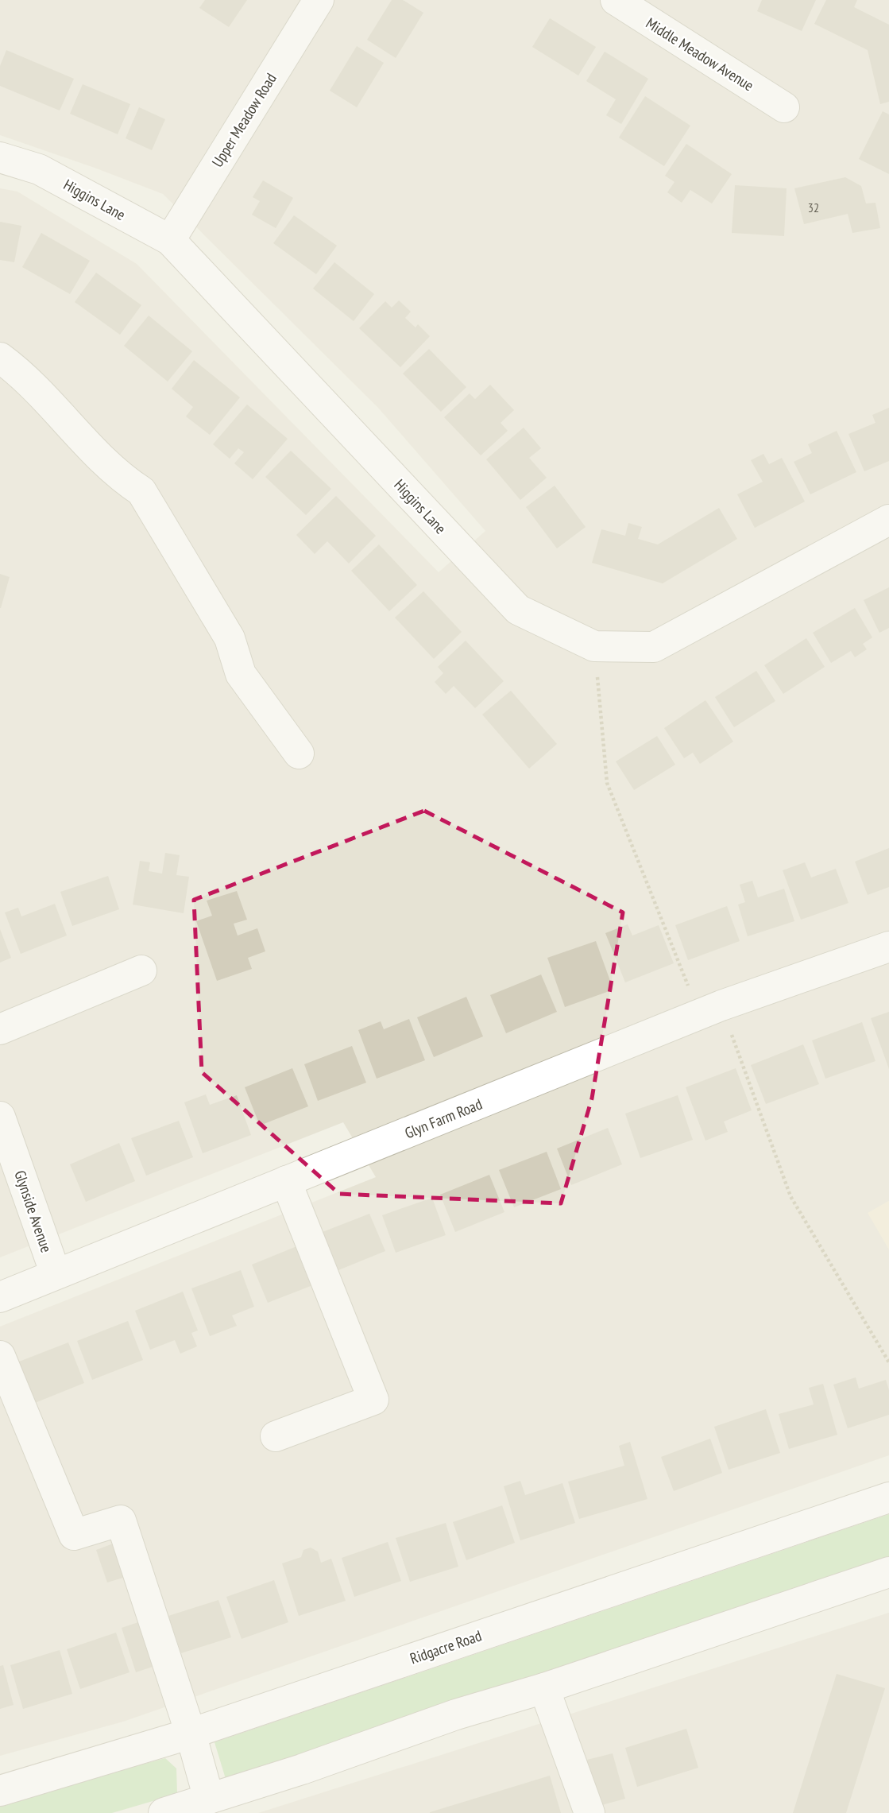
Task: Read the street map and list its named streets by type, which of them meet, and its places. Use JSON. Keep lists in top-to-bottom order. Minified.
{"streets":{"street":["Middle Meadow Avenue","Upper Meadow Road","Higgins Lane","Glyn Farm Road","Glynside Avenue","Ridgacre Road"]},"crossings":[["Upper Meadow Road","Higgins Lane"],["Glyn Farm Road","Glynside Avenue"]],"house_numbers":["32"]}
